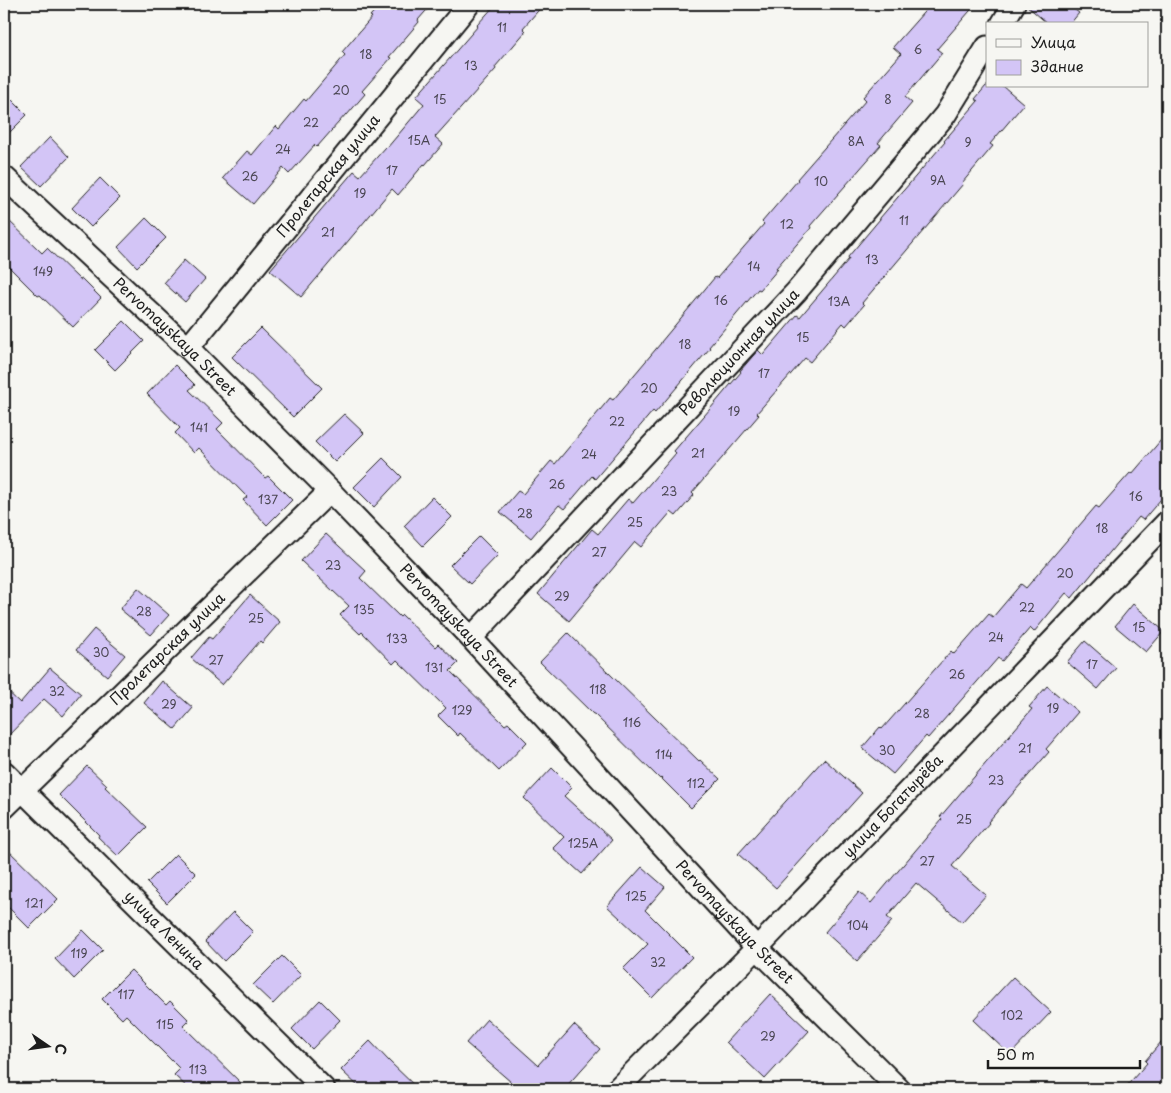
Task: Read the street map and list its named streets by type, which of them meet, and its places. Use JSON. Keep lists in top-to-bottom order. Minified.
{"streets":{"street":["Пролетарская улица","Pervomayskaya Street","Революционная улица","улица Богатырёва","улица Ленина"]},"crossings":[["Пролетарская улица","Pervomayskaya Street"],["Пролетарская улица","улица Ленина"],["Pervomayskaya Street","Революционная улица"],["Pervomayskaya Street","улица Богатырёва"]],"house_numbers":["11","6","18","13","20","15","8","22","15А","8А","9","24","17","26","9А","10","19","11","12","21","13","14","149","16","13А","15","18","17","20","19","22","141","21","24","26","23","16","137","28","25","18","27","23","20","29","22","135","28","25","15","24","133","30","27","17","131","26","118","32","29","19","129","28","116","21","30","114","23","112","25","125А","27","125","121","104","119","32","117","102","115","29","113"],"legend":["Улица","Здание"],"scale_bar":"50 m","north":"right"}
